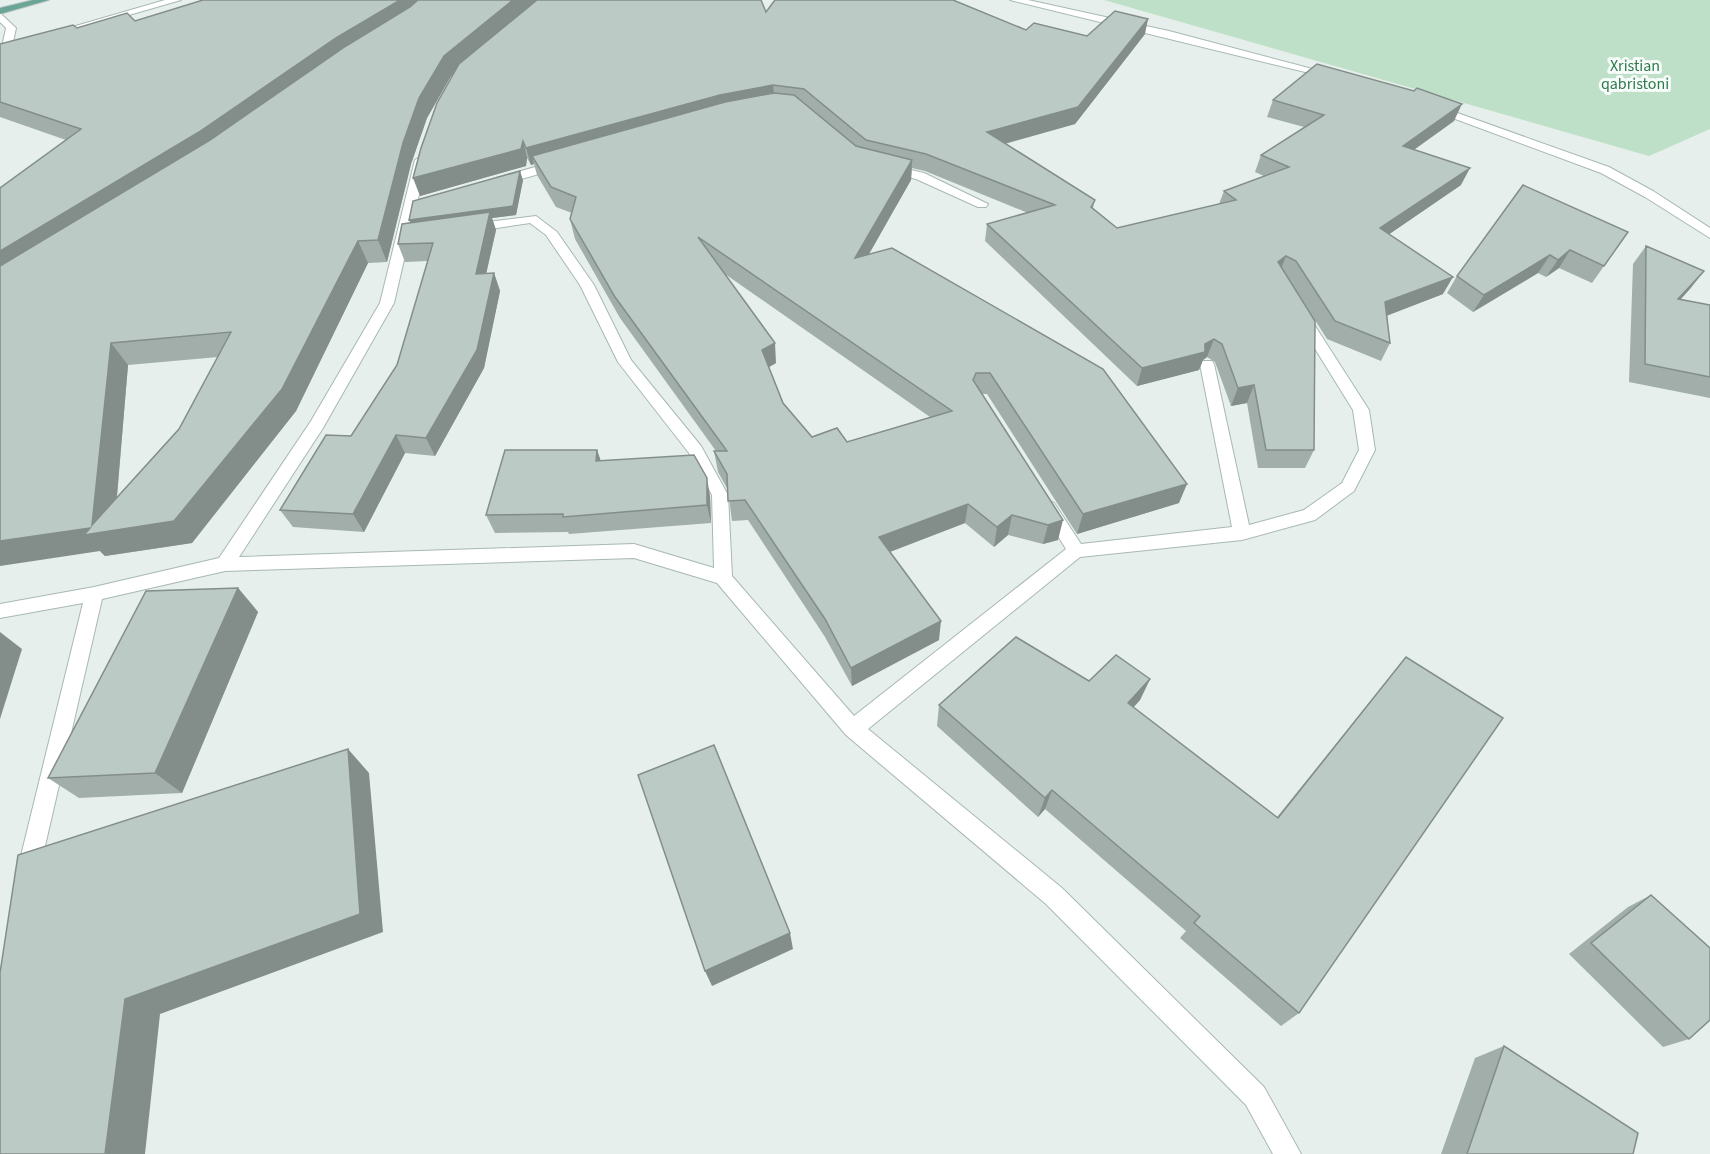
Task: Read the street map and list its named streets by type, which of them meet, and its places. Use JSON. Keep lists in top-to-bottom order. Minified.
{"parks":["Xristian qabristoni"]}
